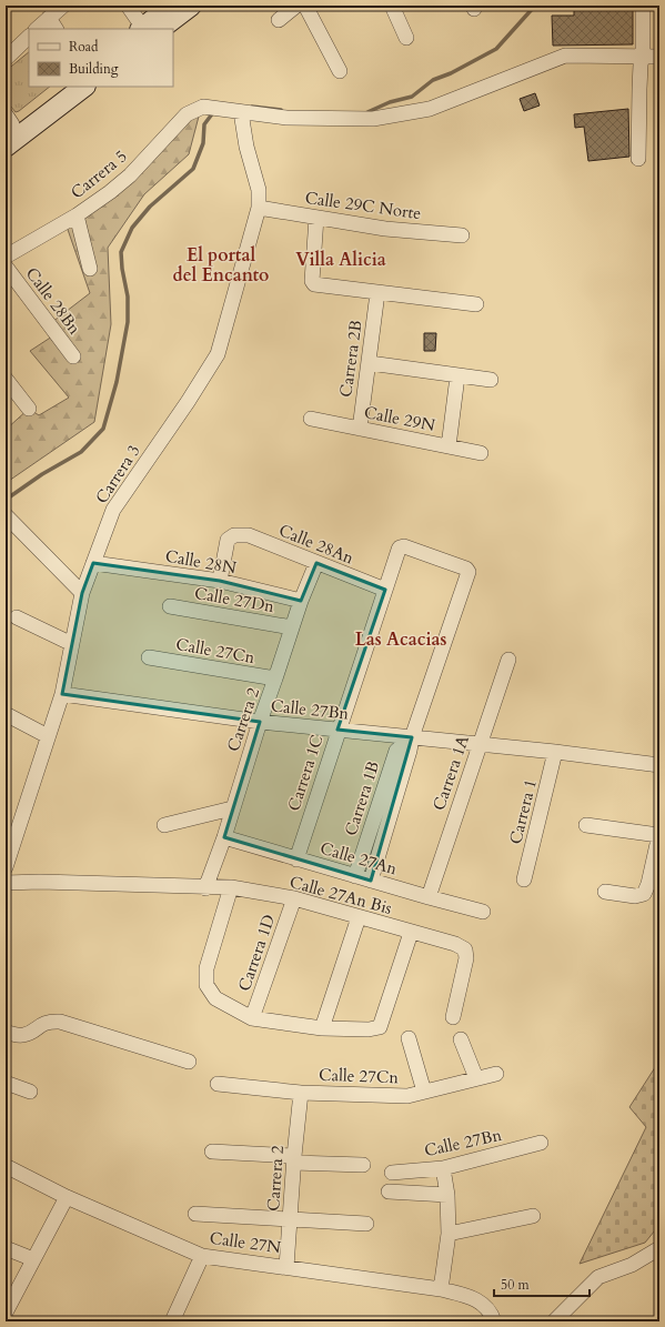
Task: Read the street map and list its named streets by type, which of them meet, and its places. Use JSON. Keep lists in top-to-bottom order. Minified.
{"streets":{"street":["Carrera 5","Calle 29C Norte","Calle 28Bn","Carrera 2B","Calle 29N","Carrera 3","Calle 28An","Calle 28N","Calle 27Dn","Calle 27Cn","Calle 27Bn","Carrera 2","Carrera 1C","Carrera 1A","Carrera 1B","Carrera 1","Calle 27An","Calle 27An Bis","Carrera 1D","Calle 27N"]},"crossings":[["Carrera 5","Carrera 3"],["Calle 29C Norte","Carrera 3"],["Carrera 2B","Calle 29N"],["Carrera 3","Calle 28N"],["Carrera 3","Calle 27Bn"],["Calle 28An","Calle 28N"],["Calle 28An","Carrera 2"],["Calle 28An","Carrera 1C"],["Calle 28N","Carrera 2"],["Calle 27Dn","Carrera 2"],["Calle 27Cn","Carrera 2"],["Calle 27Bn","Carrera 2"],["Calle 27Bn","Carrera 1C"],["Calle 27Bn","Carrera 1A"],["Calle 27Bn","Carrera 1B"],["Calle 27Bn","Carrera 1"],["Carrera 2","Calle 27An"],["Carrera 2","Calle 27An Bis"],["Carrera 2","Calle 27N"],["Carrera 1C","Carrera 1B"],["Carrera 1C","Calle 27An"],["Carrera 1A","Calle 27An"],["Carrera 1B","Calle 27An"],["Calle 27An Bis","Carrera 1D"]],"districts":["El portal del Encanto","Villa Alicia","Las Acacias"],"legend":["Road","Building"],"scale_bar":"50 m"}
